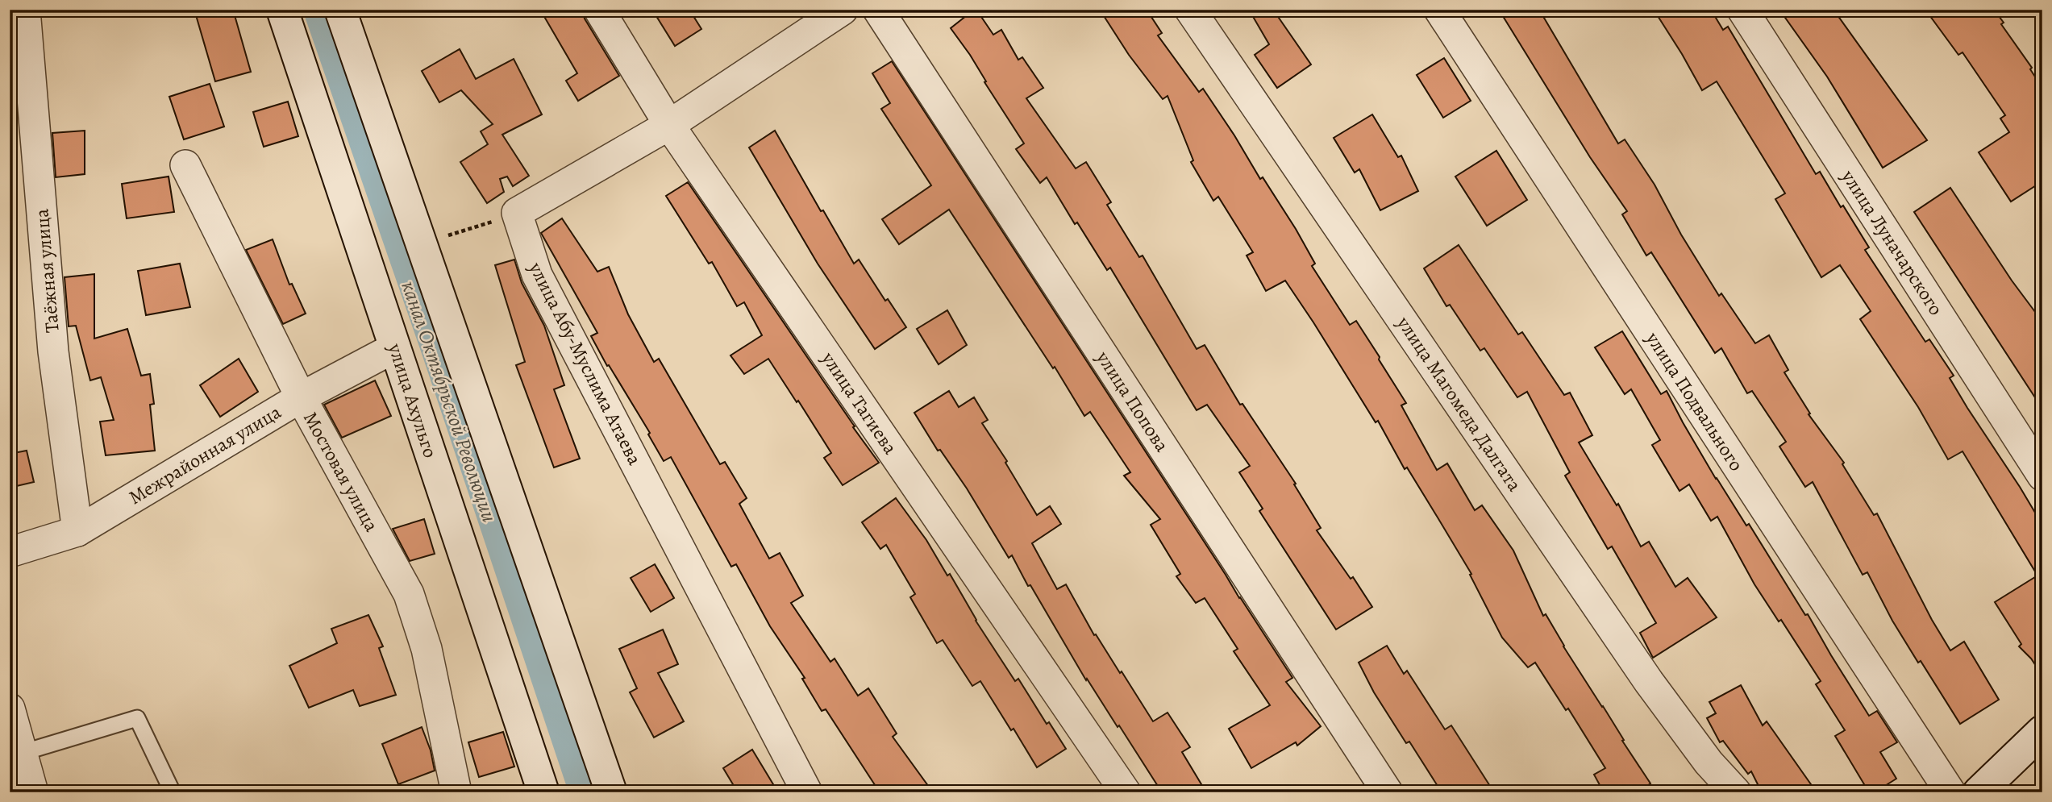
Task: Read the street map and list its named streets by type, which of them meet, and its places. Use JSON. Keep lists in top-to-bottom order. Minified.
{"streets":{"main road":["улица Ахульго"],"street":["улица Луначарского","Таёжная улица","улица Абу-Муслима Атаева","улица Попова","улица Подвального","улица Тагиева","улица Магомеда Далгата","Межрайонная улица","Мостовая улица"]},"crossings":[["Таёжная улица","Межрайонная улица"],["улица Ахульго","Межрайонная улица"],["Межрайонная улица","Мостовая улица"]],"water":["канал Октябрьской Революции"]}
